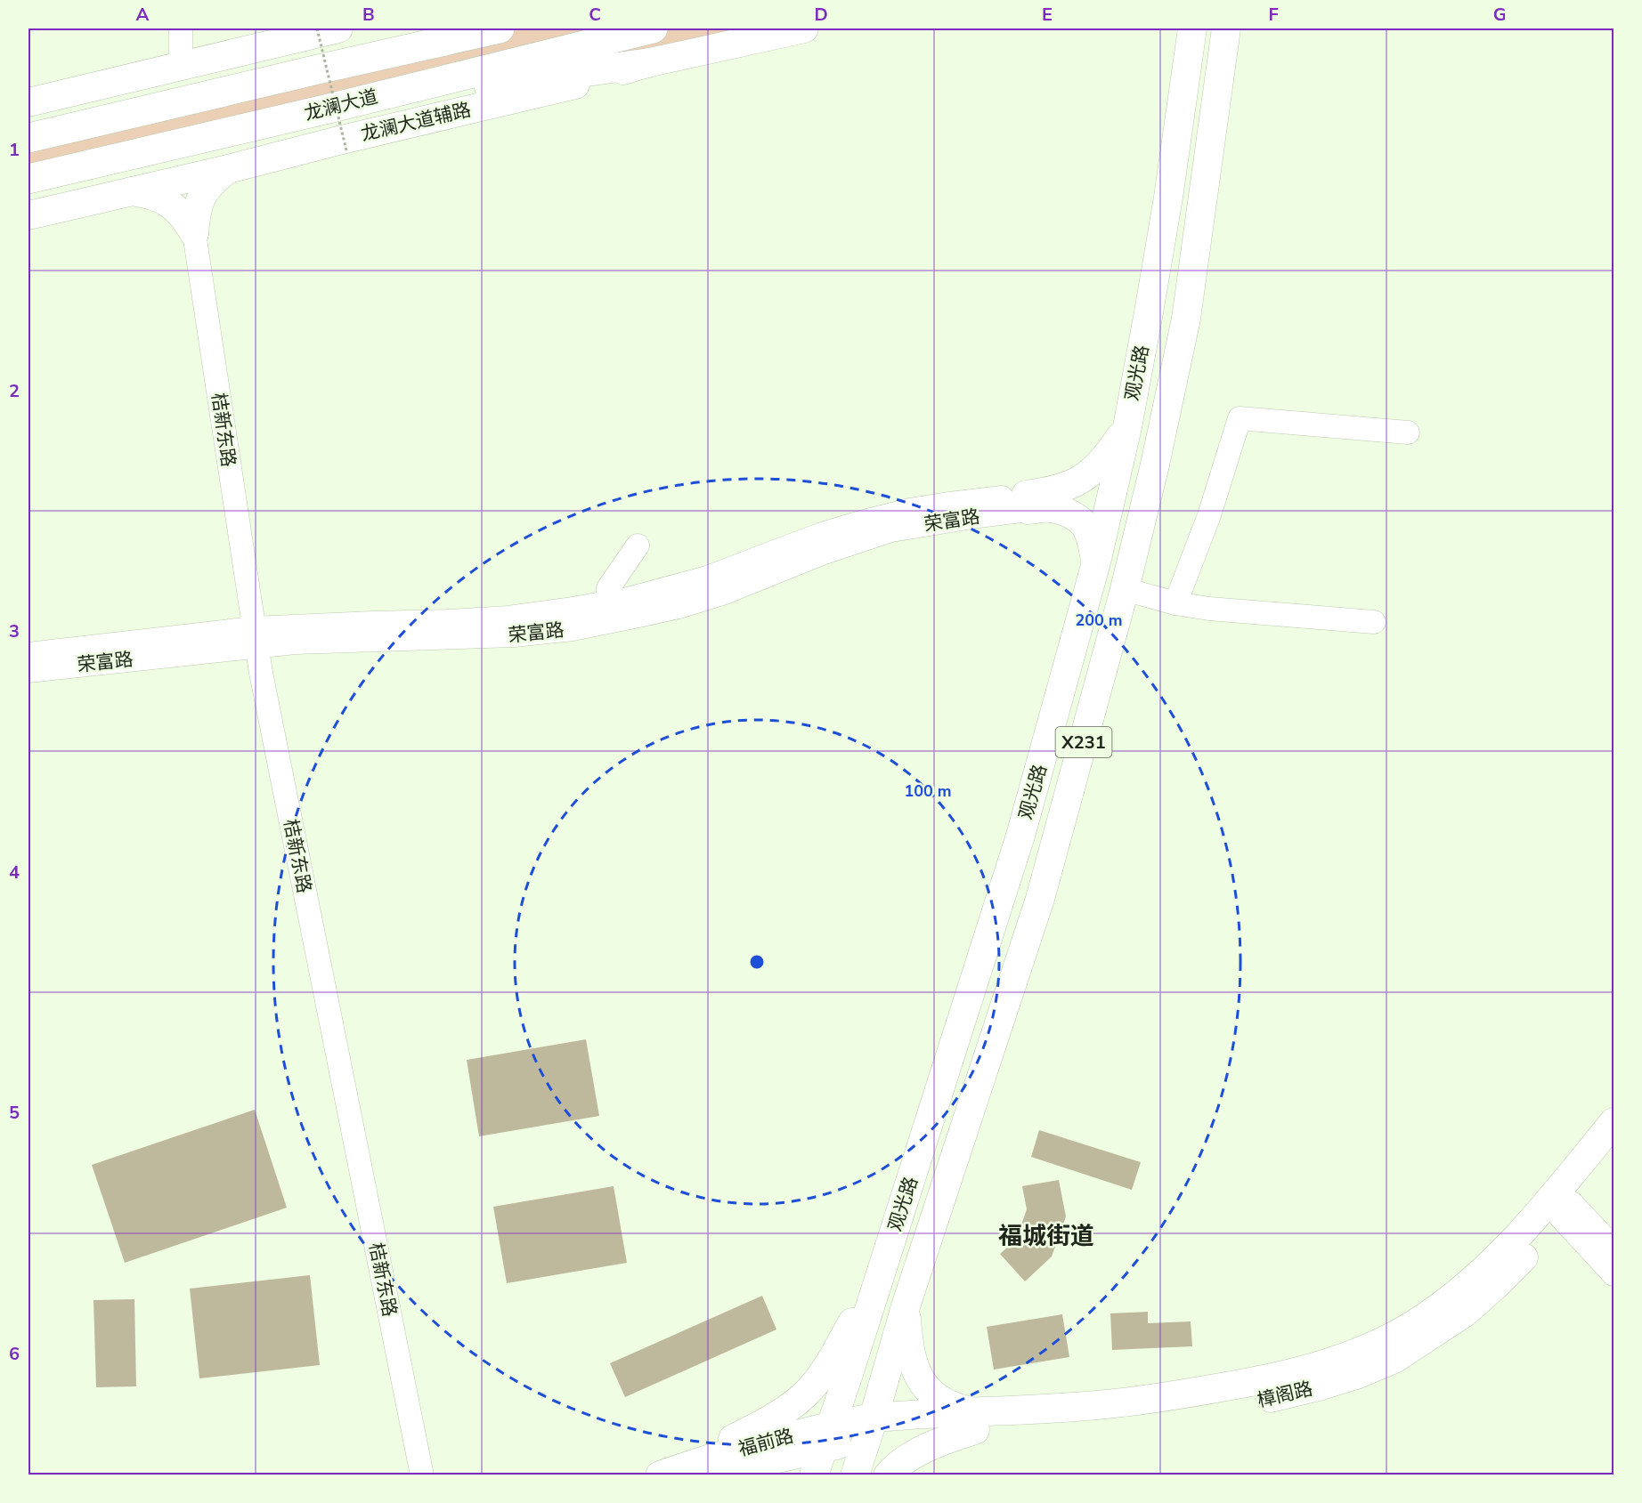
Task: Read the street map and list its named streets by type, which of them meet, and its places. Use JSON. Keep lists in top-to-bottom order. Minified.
{"streets":{"highway":["龙澜大道"],"main road":["龙澜大道辅路","观光路","X231","樟阁路","福前路"],"street":["桔新东路","荣富路"]},"crossings":[["观光路","樟阁路"],["观光路","福前路"],["桔新东路","荣富路"],["樟阁路","福前路"]],"districts":["福城街道"],"grid":{"columns":["A","B","C","D","E","F","G"],"rows":["1","2","3","4","5","6"]},"rings":["200 m","100 m"]}
